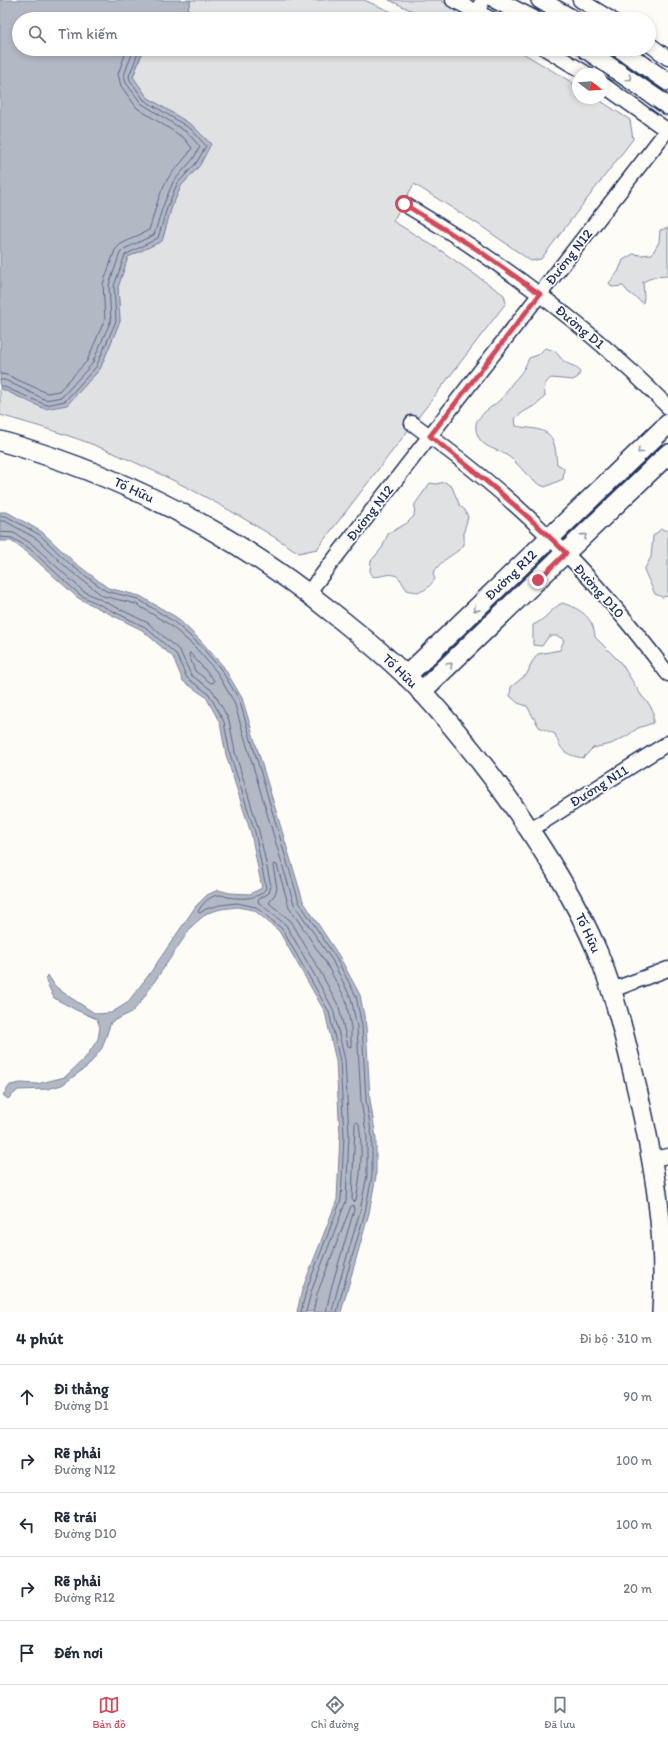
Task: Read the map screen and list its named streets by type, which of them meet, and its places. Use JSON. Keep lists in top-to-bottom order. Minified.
{"streets":{"main road":["Tố Hữu","Đường R12"],"street":["Đường N12","Đường D1","Đường D10","Đường N11"]},"crossings":[["Đường N12","Đường D1"],["Đường N12","Tố Hữu"],["Đường N12","Đường D10"],["Tố Hữu","Đường R12"],["Tố Hữu","Đường N11"],["Đường R12","Đường D10"]],"north":"right","page":{"search":"Tìm kiếm","heading":["4 phút","Đi bộ · 310 m"],"list":[["Đi thẳng","Đường D1","90 m"],["Rẽ phải","Đường N12","100 m"],["Rẽ trái","Đường D10","100 m"],["Rẽ phải","Đường R12","20 m"],"Đến nơi"],"nav":["Bản đồ","Chỉ đường","Đã lưu"]}}
